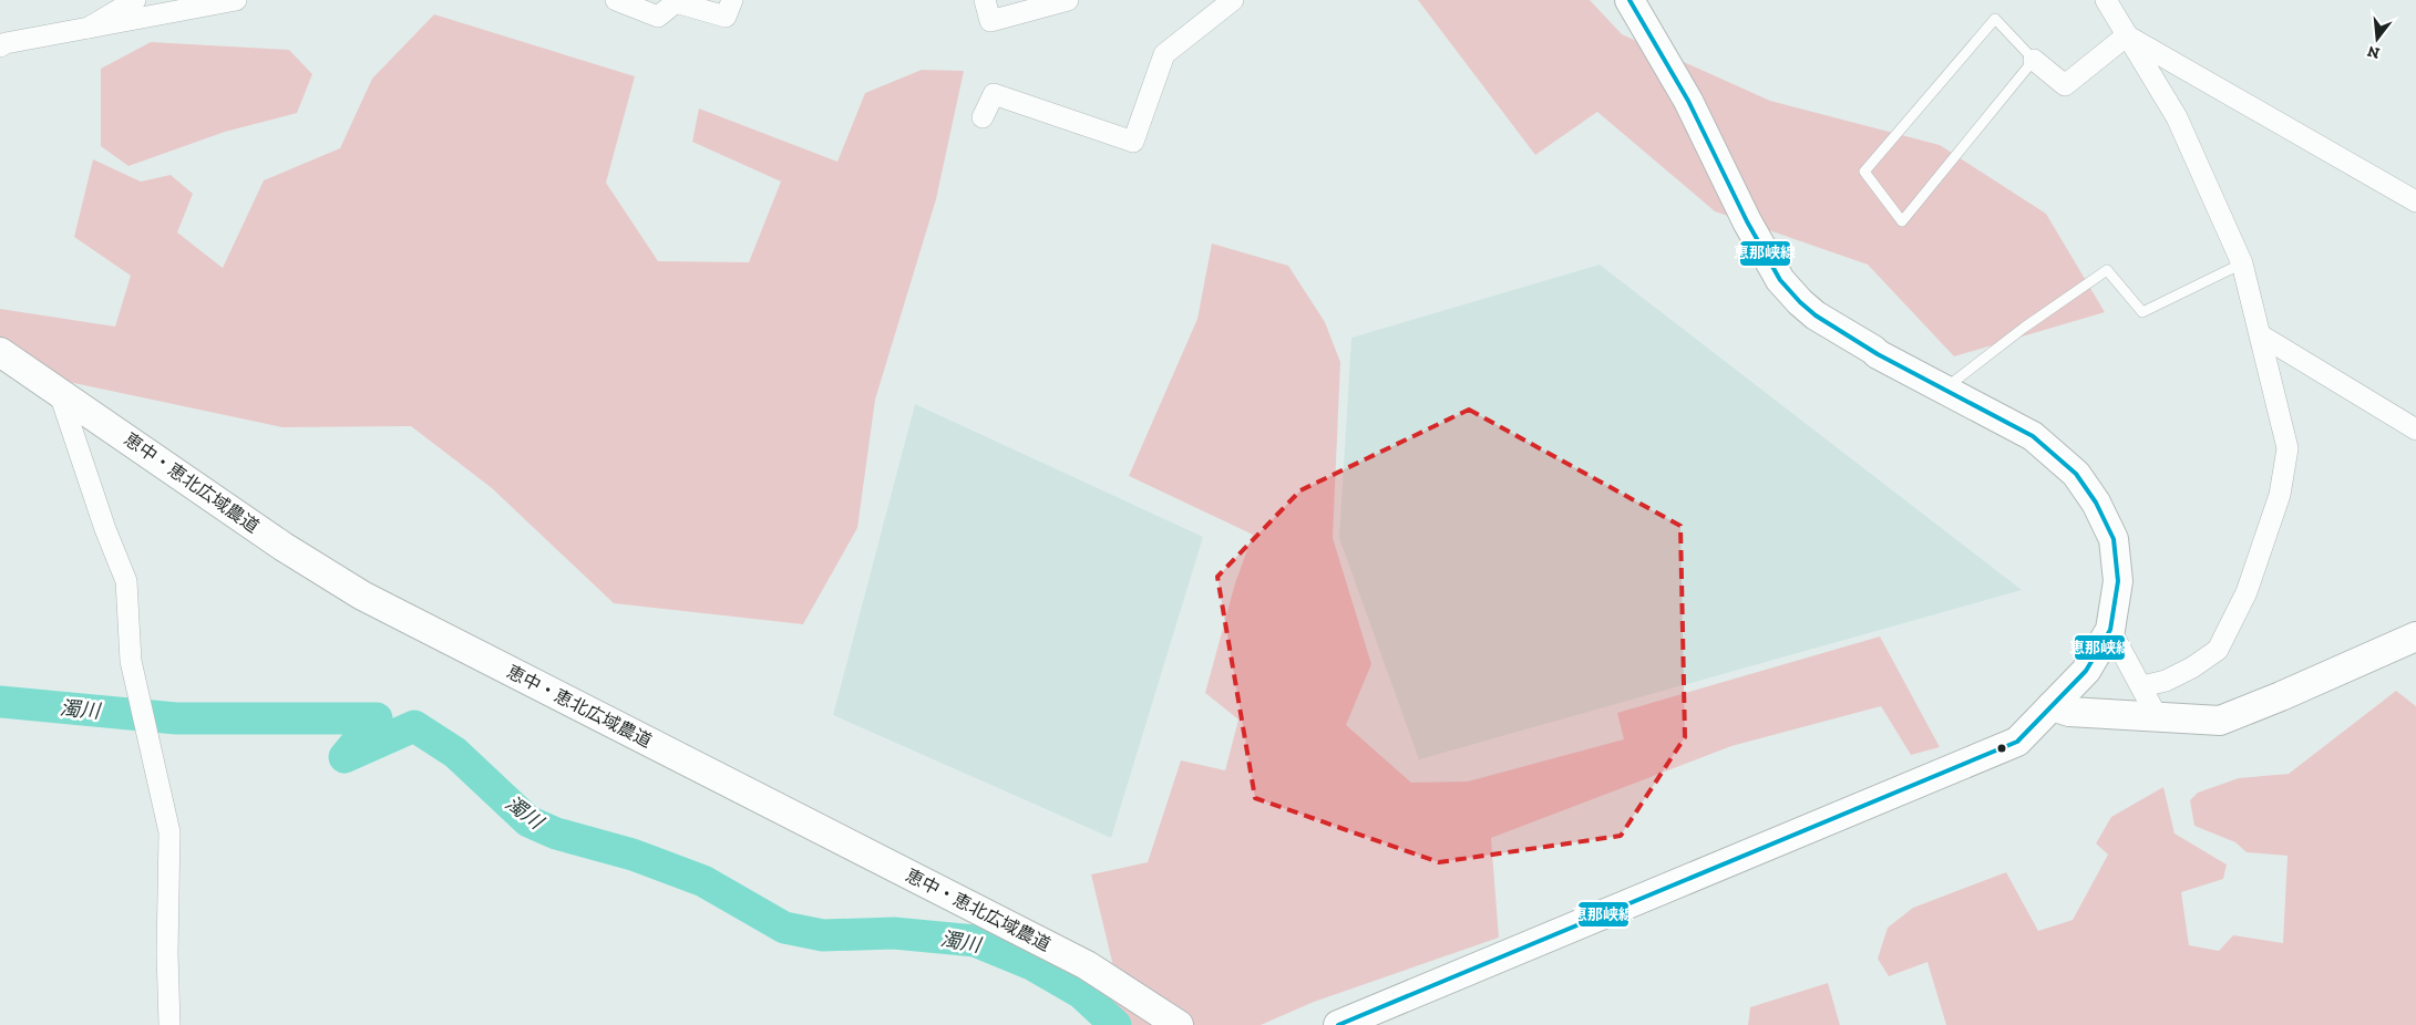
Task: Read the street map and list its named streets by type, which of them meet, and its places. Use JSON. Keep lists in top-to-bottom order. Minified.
{"streets":{"street":["恵中・恵北広域農道"]},"water":["濁川"],"lines":["transit line 恵那峡線"],"north":"bottom"}
